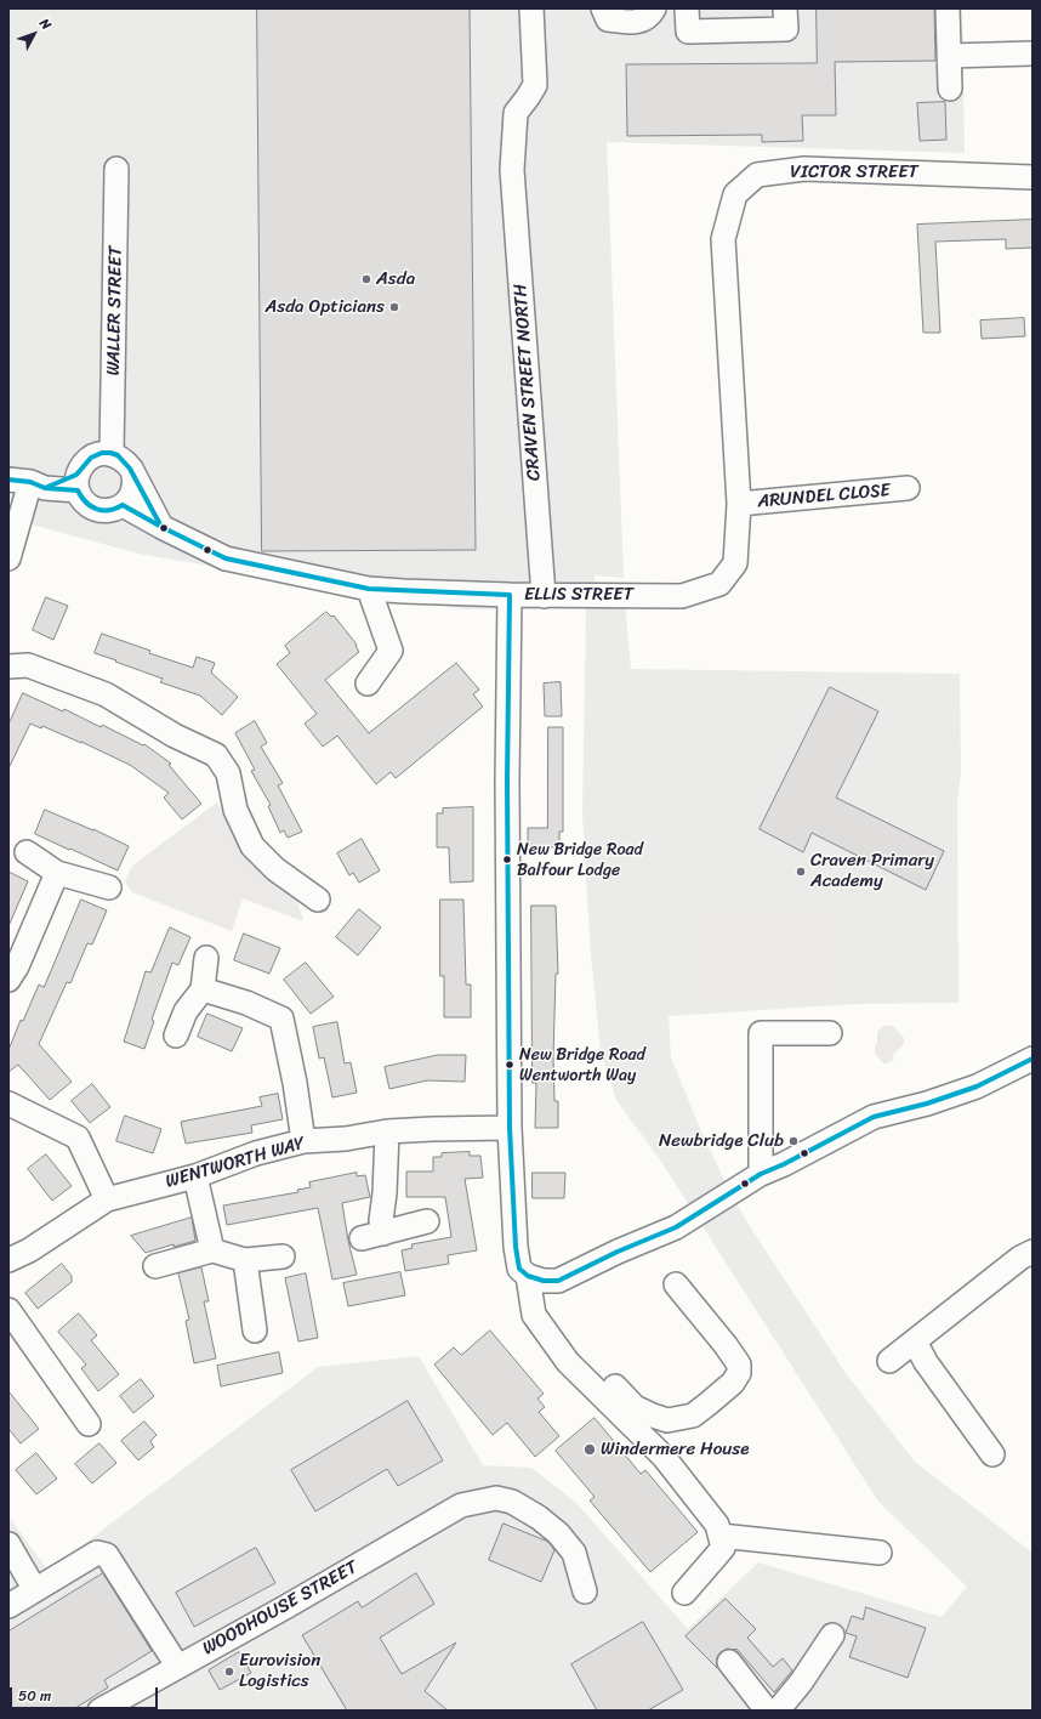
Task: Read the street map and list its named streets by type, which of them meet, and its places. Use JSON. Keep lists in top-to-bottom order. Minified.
{"streets":{"street":["VICTOR STREET","WALLER STREET","CRAVEN STREET NORTH","ARUNDEL CLOSE","ELLIS STREET","WENTWORTH WAY","WOODHOUSE STREET"]},"crossings":[["VICTOR STREET","ELLIS STREET"],["WALLER STREET","ELLIS STREET"],["CRAVEN STREET NORTH","ELLIS STREET"],["ARUNDEL CLOSE","ELLIS STREET"]],"places":["Asda","Asda Opticians","New Bridge Road Balfour Lodge","Craven Primary Academy","New Bridge Road Wentworth Way","Newbridge Club","Windermere House","Eurovision Logistics"],"scale_bar":"50 m","north":"top right"}
